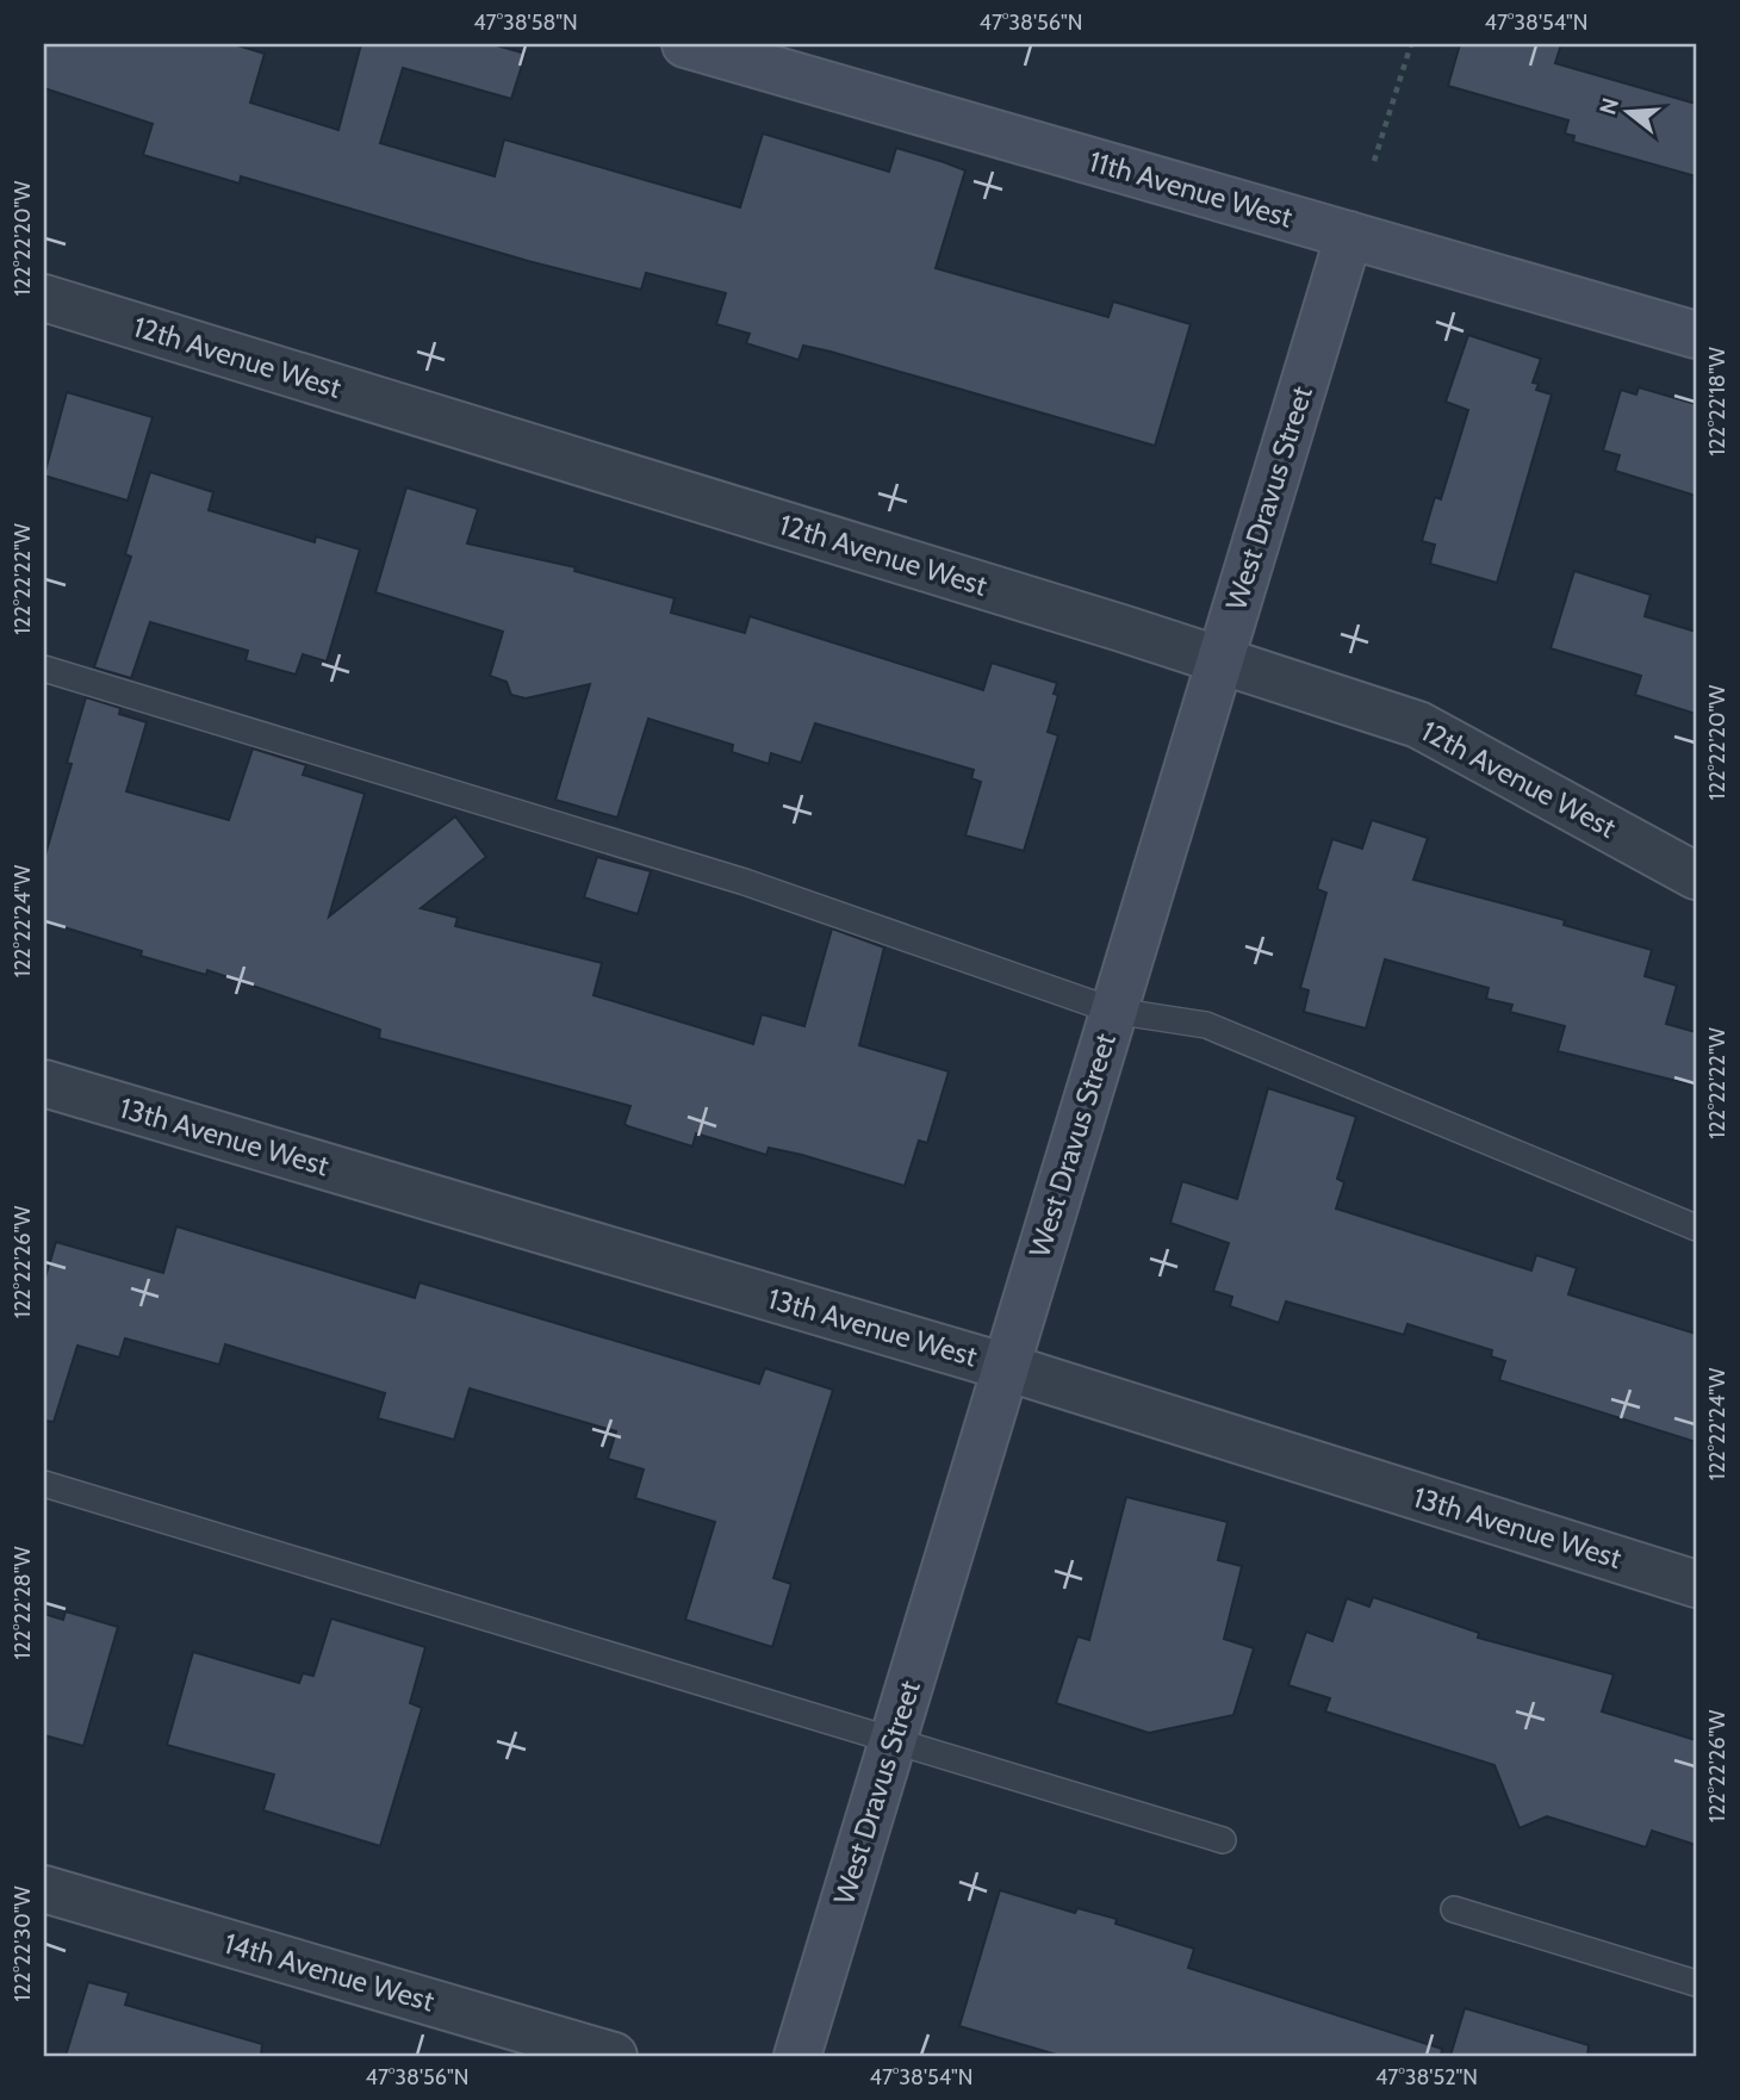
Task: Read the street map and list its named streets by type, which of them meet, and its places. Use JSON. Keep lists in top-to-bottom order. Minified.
{"streets":{"street":["11th Avenue West","12th Avenue West","West Dravus Street","13th Avenue West","14th Avenue West"]},"crossings":[["11th Avenue West","West Dravus Street"],["12th Avenue West","West Dravus Street"],["West Dravus Street","13th Avenue West"]],"north":"left","coordinates":["47°38'58\"N","47°38'56\"N","47°38'54\"N","122°22'20\"W","122°22'18\"W","122°22'22\"W","122°22'24\"W","122°22'26\"W","122°22'28\"W","122°22'30\"W","47°38'52\"N"]}
